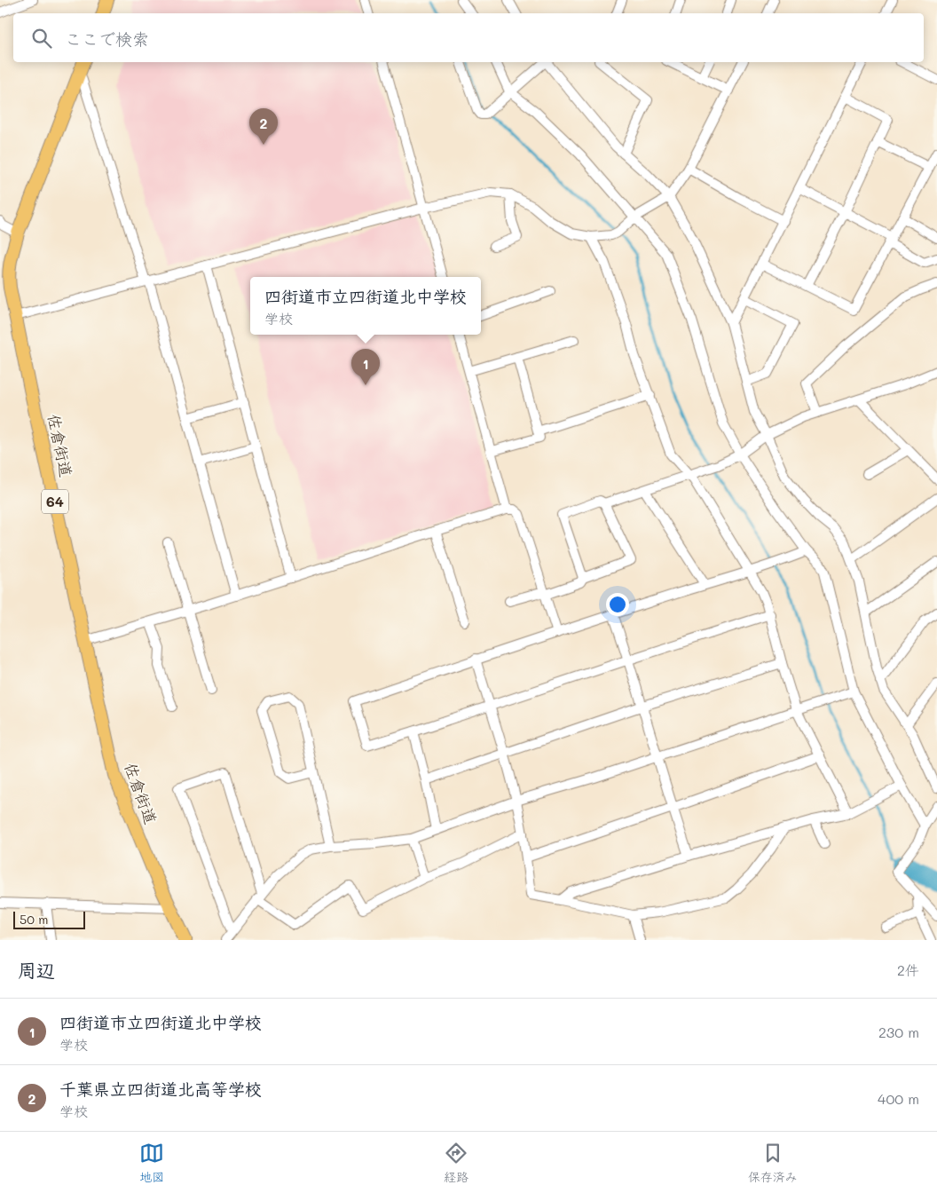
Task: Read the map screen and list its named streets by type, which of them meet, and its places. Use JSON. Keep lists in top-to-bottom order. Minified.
{"streets":{"main road":["佐倉街道","64"]},"scale_bar":"50 m","page":{"search":"ここで検索","pins":["2","1"],"popup":["四街道市立四街道北中学校","学校"],"scale":"50 m","heading":["周辺","2件"],"list":[{"mark":"1","name":"四街道市立四街道北中学校","note":"学校","value":"230 m"},{"mark":"2","name":"千葉県立四街道北高等学校","note":"学校","value":"400 m"}],"nav":["地図","経路","保存済み"]}}
